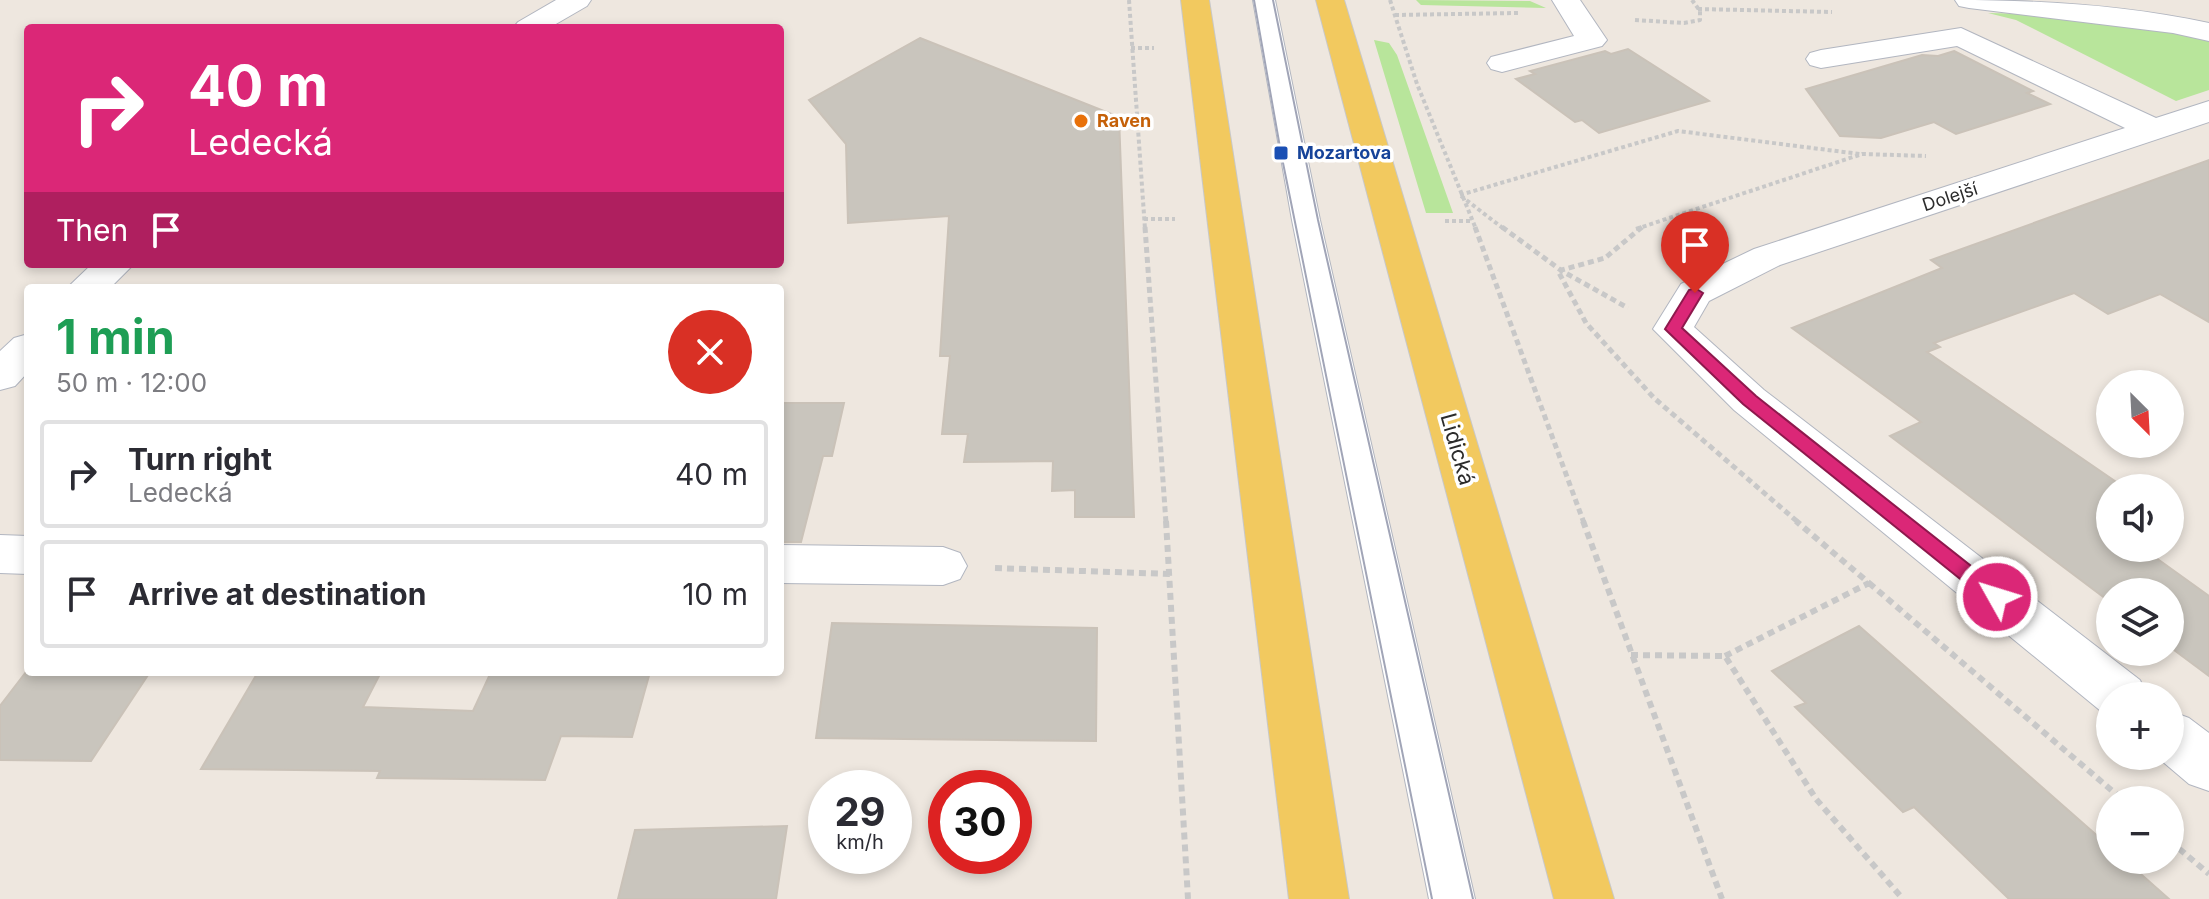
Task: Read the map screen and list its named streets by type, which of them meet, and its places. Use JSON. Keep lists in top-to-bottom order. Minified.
{"streets":{"main road":["Lidická"],"street":["Dolejší"]},"places":{"other":["Raven"],"transit":["Mozartova"]},"north":"bottom right","page":{"turn":["40 m","Ledecká"],"then":"Then","heading":["1 min","50 m · 12:00"],"map_buttons":["+","−"],"list":[{"name":"Turn right","note":"Ledecká","value":"40 m"},{"name":"Arrive at destination","value":"10 m"}],"speed":"29 km/h","limit":"30"}}
